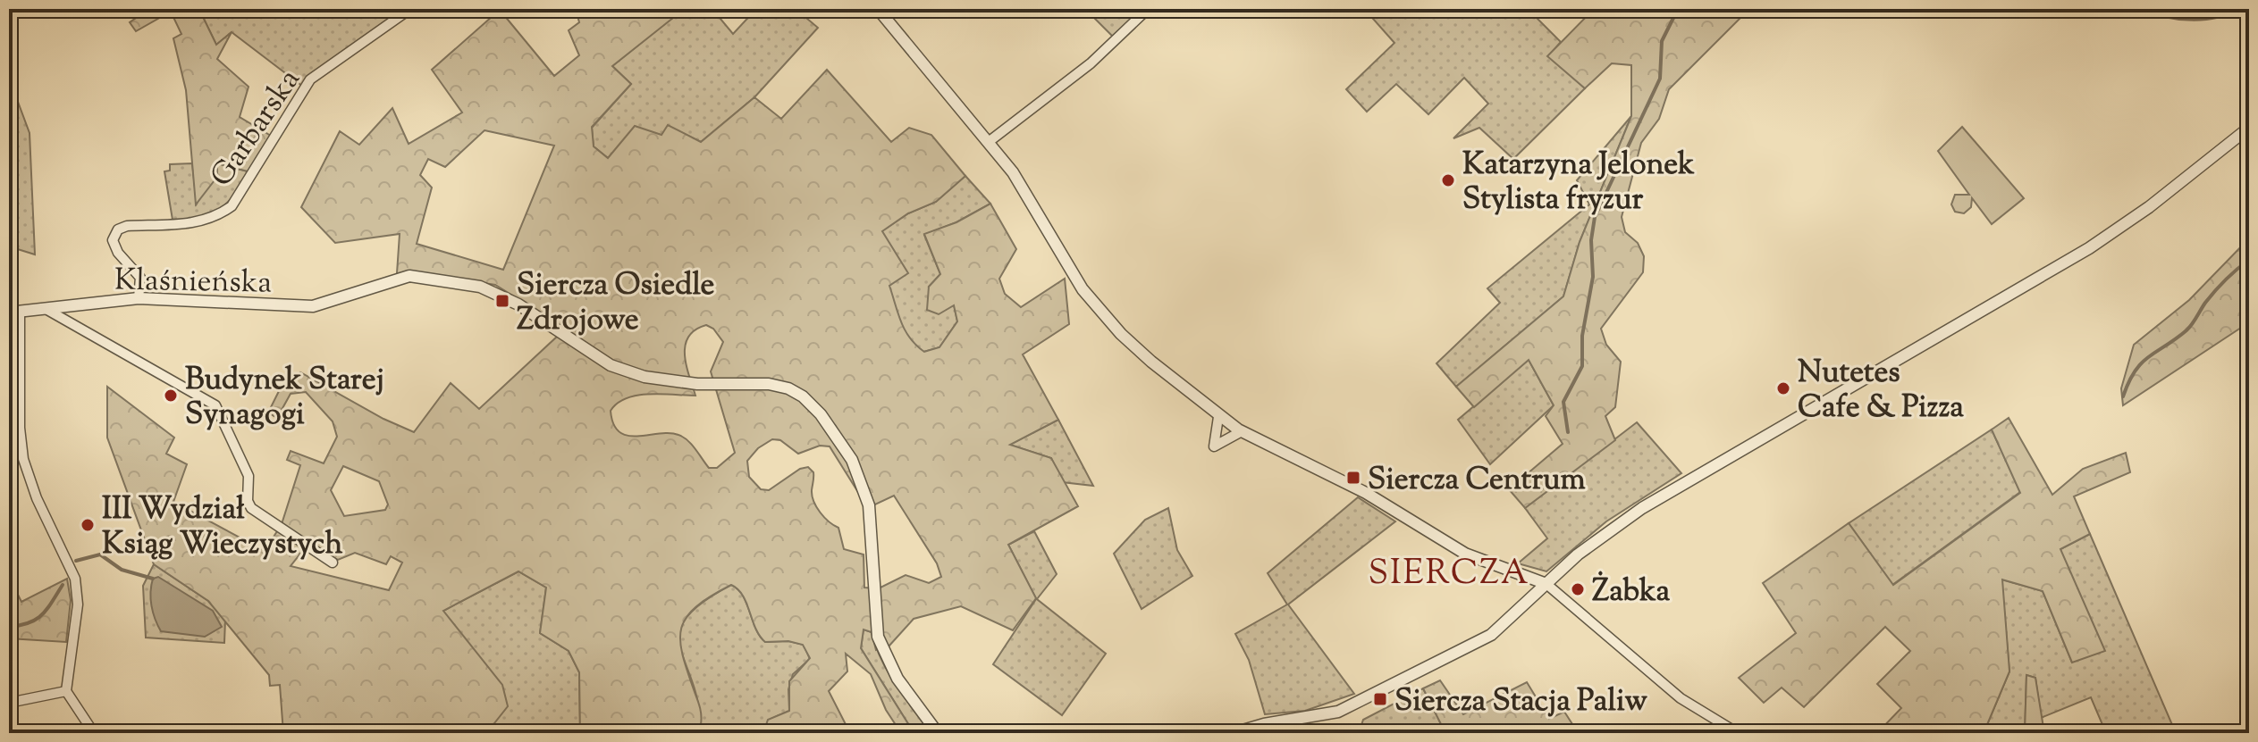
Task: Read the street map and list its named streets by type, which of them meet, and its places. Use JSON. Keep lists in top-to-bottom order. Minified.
{"streets":{"street":["Garbarska","Klaśnieńska"]},"crossings":[["Garbarska","Klaśnieńska"]],"districts":["SIERCZA"],"places":{"other":["Katarzyna Jelonek Stylista fryzur","Nutetes Cafe & Pizza","Budynek Starej Synagogi","III Wydział Ksiąg Wieczystych","Żabka"],"transit":["Siercza Osiedle Zdrojowe","Siercza Centrum","Siercza Stacja Paliw"]}}
